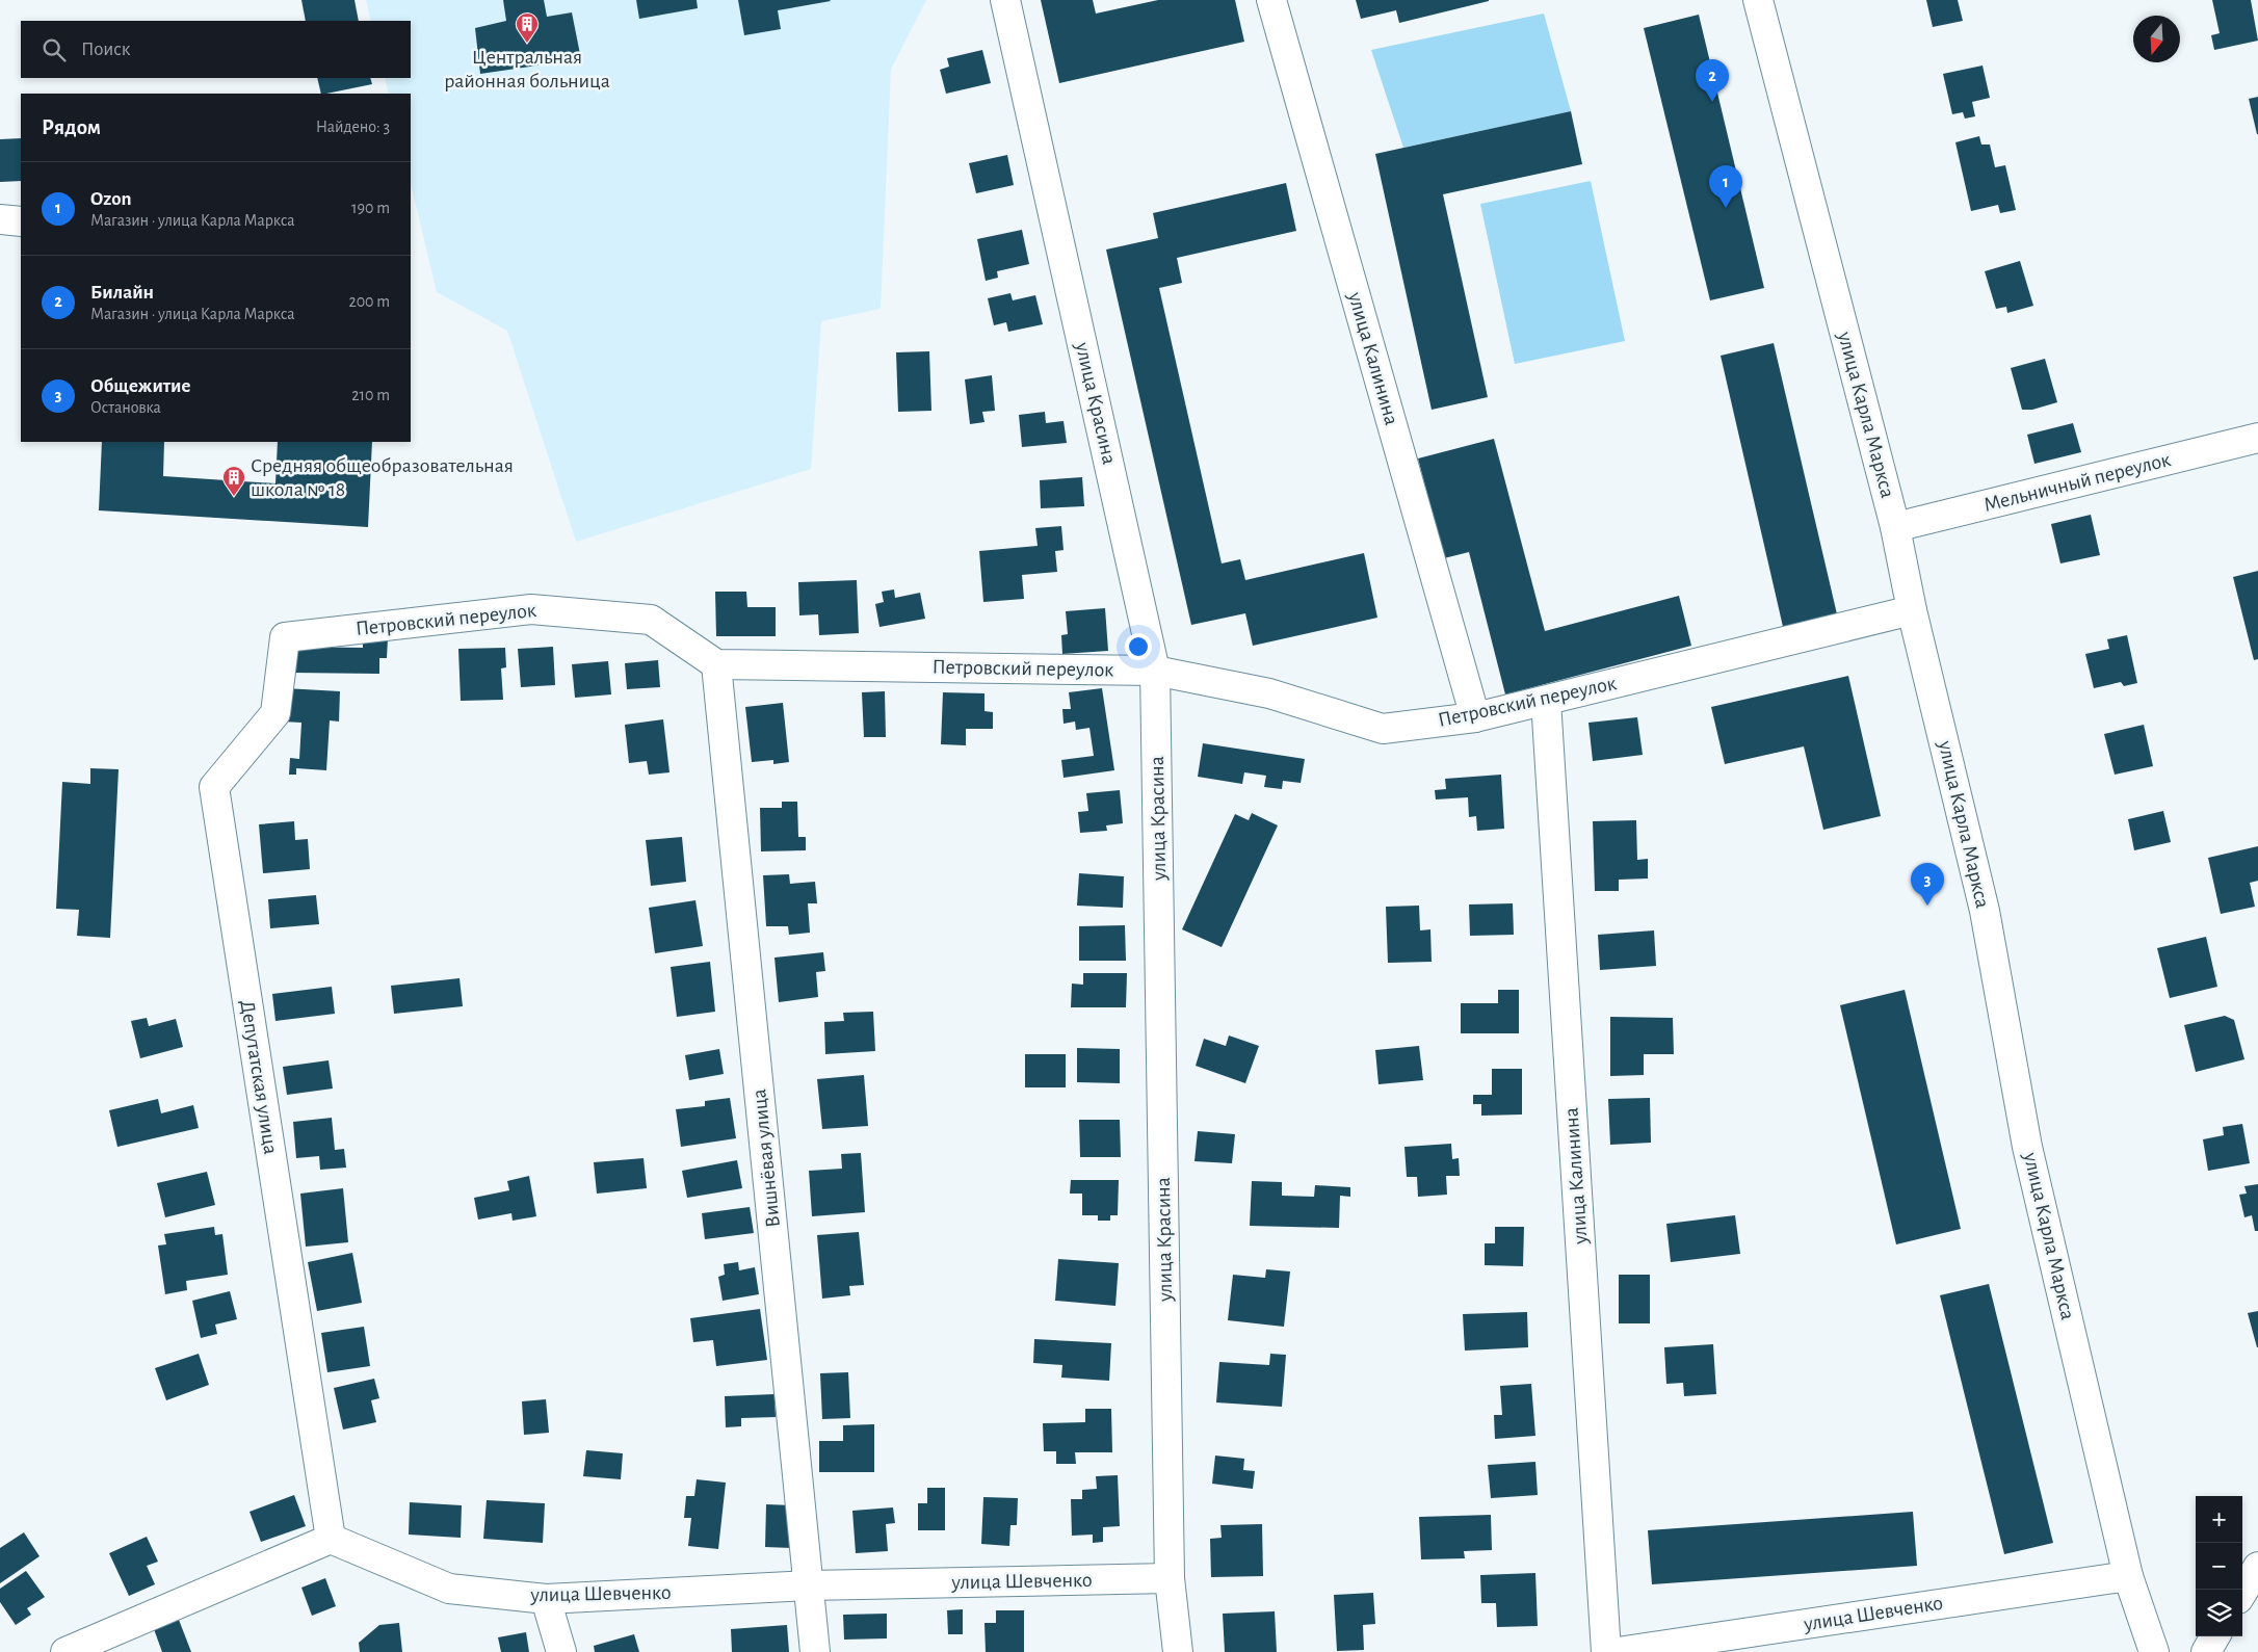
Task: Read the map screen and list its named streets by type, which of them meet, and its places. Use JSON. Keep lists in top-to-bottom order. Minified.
{"streets":{"street":["улица Калинина","улица Красина","улица Карла Маркса","Мельничный переулок","Петровский переулок","Депутатская улица","Вишнёвая улица","улица Шевченко"]},"crossings":[["улица Калинина","Петровский переулок"],["улица Красина","Петровский переулок"],["улица Красина","улица Шевченко"],["улица Карла Маркса","Мельничный переулок"],["улица Карла Маркса","Петровский переулок"],["улица Карла Маркса","улица Шевченко"],["Петровский переулок","Депутатская улица"],["Петровский переулок","Вишнёвая улица"],["Депутатская улица","улица Шевченко"],["Вишнёвая улица","улица Шевченко"]],"places":{"building":["Центральная районная больница","Средняя общеобразовательная школа № 18"]},"north":"bottom","page":{"search":"Поиск","pins":["2","1","3"],"heading":["Рядом","Найдено: 3"],"list":[{"mark":"1","name":"Ozon","note":"Магазин · улица Карла Маркса","value":"190 m"},{"mark":"2","name":"Билайн","note":"Магазин · улица Карла Маркса","value":"200 m"},{"mark":"3","name":"Общежитие","note":"Остановка","value":"210 m"}],"map_buttons":["+","−"]}}
